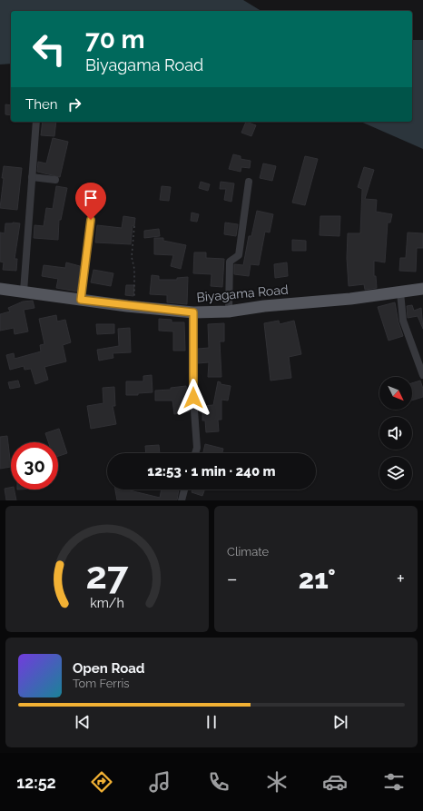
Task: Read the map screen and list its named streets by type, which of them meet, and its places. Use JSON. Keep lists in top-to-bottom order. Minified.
{"streets":{"main road":["Biyagama Road"]},"north":"bottom right","page":{"turn":["70 m","Biyagama Road"],"then":"Then","limit":"30","trip":"12:53 · 1 min · 240 m","tile":"Climate","heat":["−","21°","+"],"song":["Open Road","Tom Ferris"],"tabs":"12:52","gauge":["27","km/h"]}}
